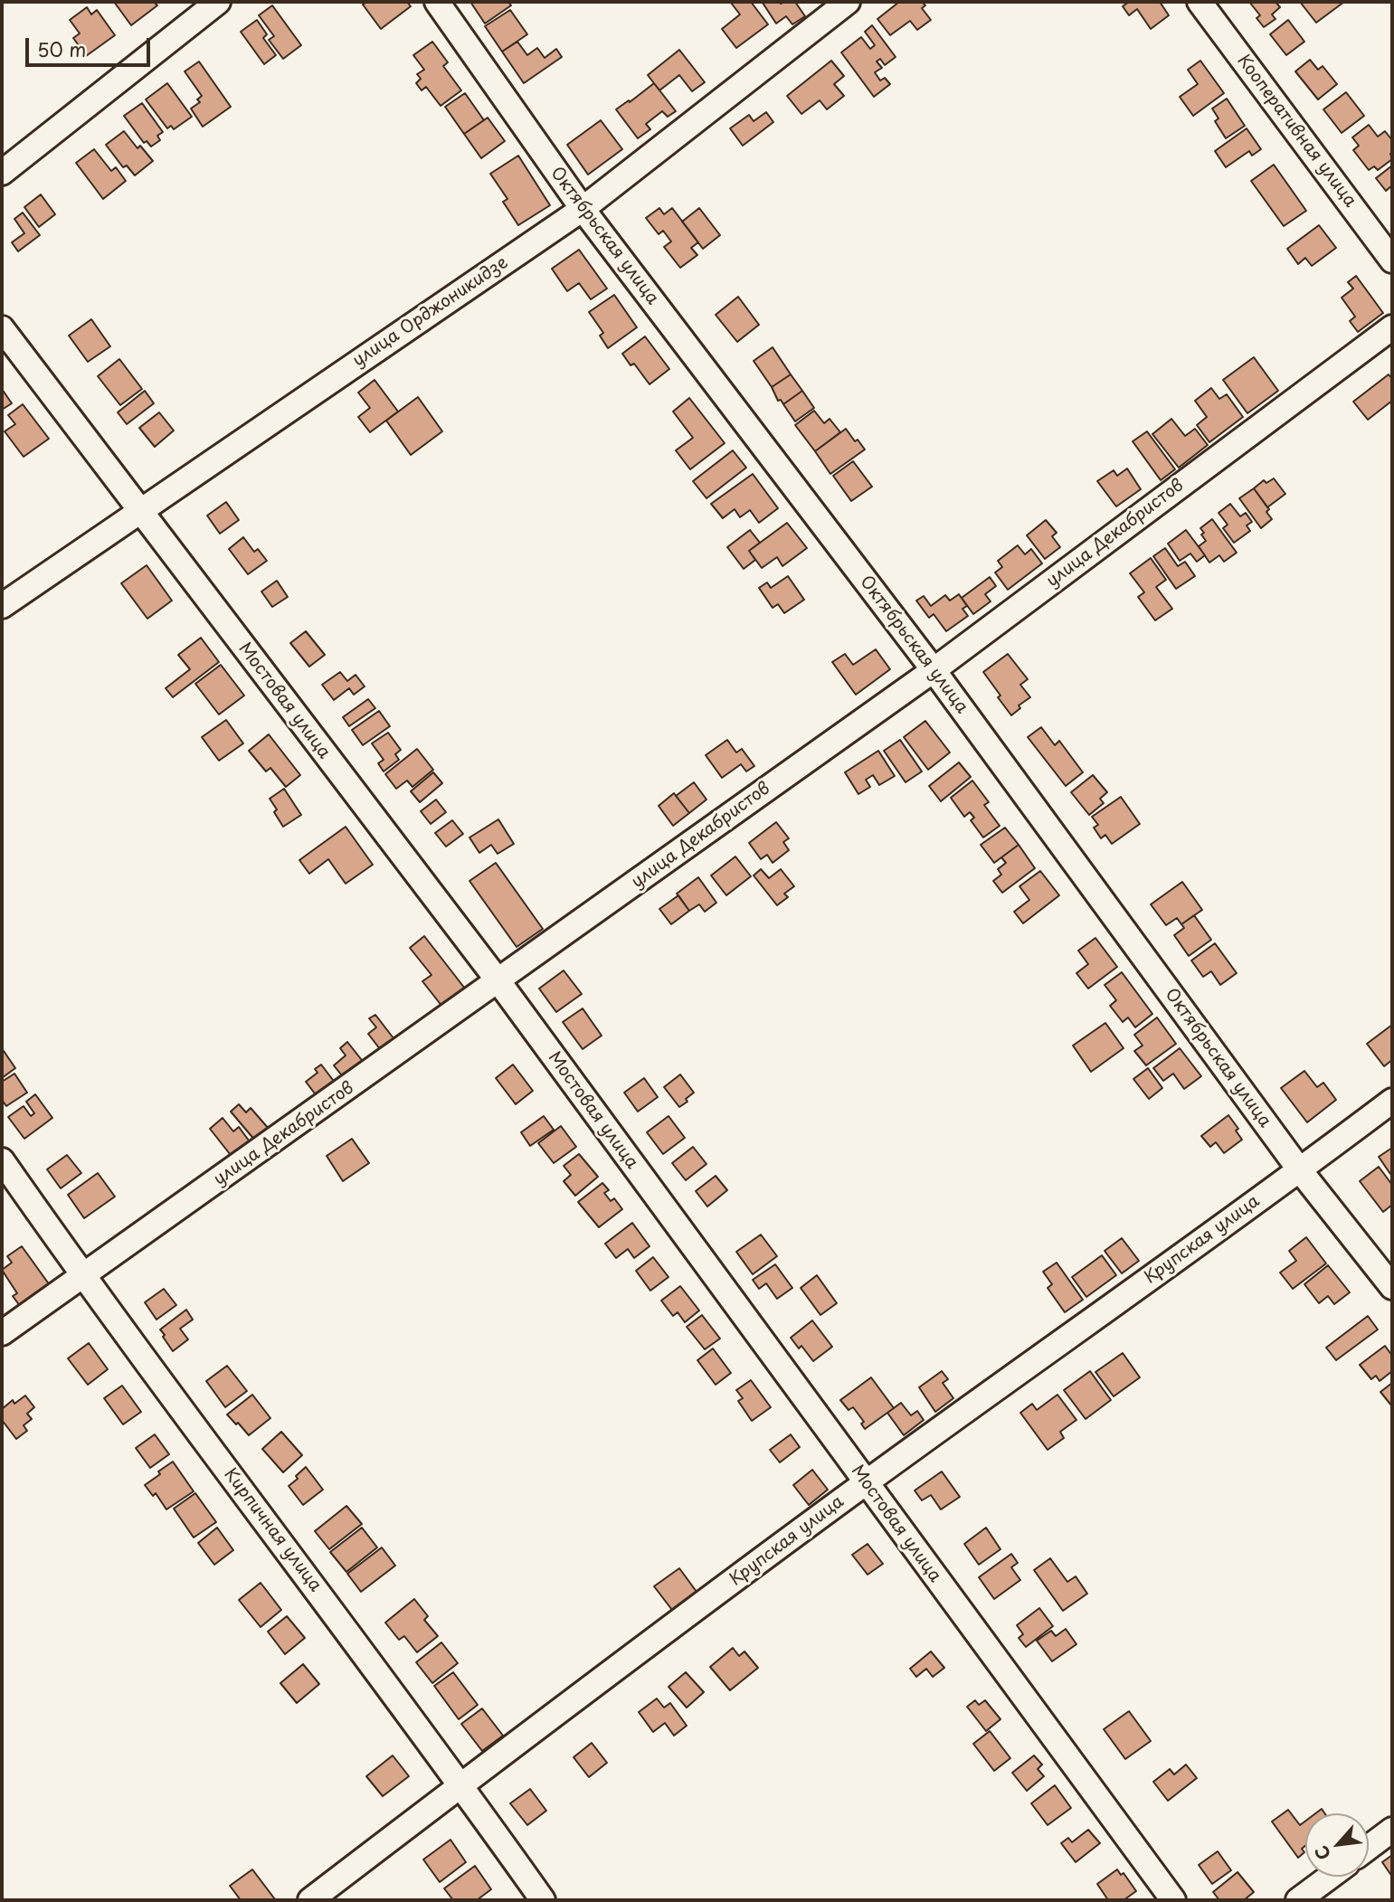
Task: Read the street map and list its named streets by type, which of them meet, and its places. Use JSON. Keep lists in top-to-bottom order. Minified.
{"streets":{"street":["Кооперативная улица","Октябрьская улица","улица Орджоникидзе","улица Декабристов","Мостовая улица","Крупская улица","Кирпичная улица"]},"crossings":[["Октябрьская улица","улица Орджоникидзе"],["Октябрьская улица","улица Декабристов"],["Октябрьская улица","Крупская улица"],["улица Орджоникидзе","Мостовая улица"],["улица Декабристов","Мостовая улица"],["улица Декабристов","Кирпичная улица"],["Мостовая улица","Крупская улица"],["Крупская улица","Кирпичная улица"]],"scale_bar":"50 m","north":"bottom left"}
